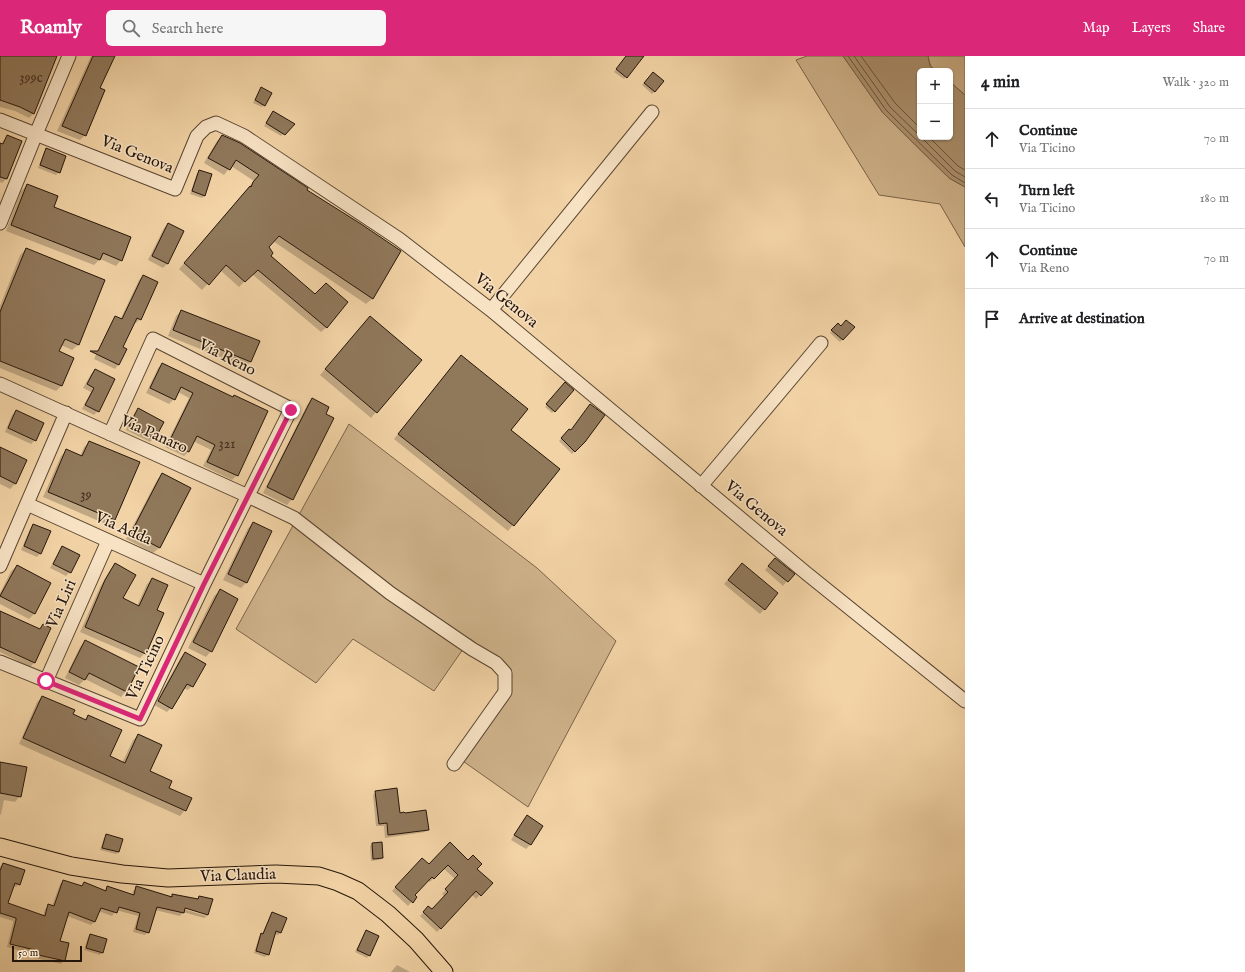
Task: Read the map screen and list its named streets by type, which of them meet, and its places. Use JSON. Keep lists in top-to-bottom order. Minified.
{"streets":{"main road":["Via Claudia"],"street":["Via Genova","Via Reno","Via Panaro","Via Adda","Via Liri","Via Ticino"]},"crossings":[["Via Reno","Via Panaro"],["Via Reno","Via Ticino"],["Via Panaro","Via Ticino"],["Via Adda","Via Liri"],["Via Adda","Via Ticino"],["Via Liri","Via Ticino"]],"house_numbers":["399c","321","39"],"scale_bar":"50 m","page":{"header":"Roamly","search":"Search here","nav":["Map","Layers","Share"],"heading":["4 min","Walk · 320 m"],"map_buttons":["+","−"],"list":[["Continue","Via Ticino","70 m"],["Turn left","Via Ticino","180 m"],["Continue","Via Reno","70 m"],"Arrive at destination"],"scale":"50 m"}}
